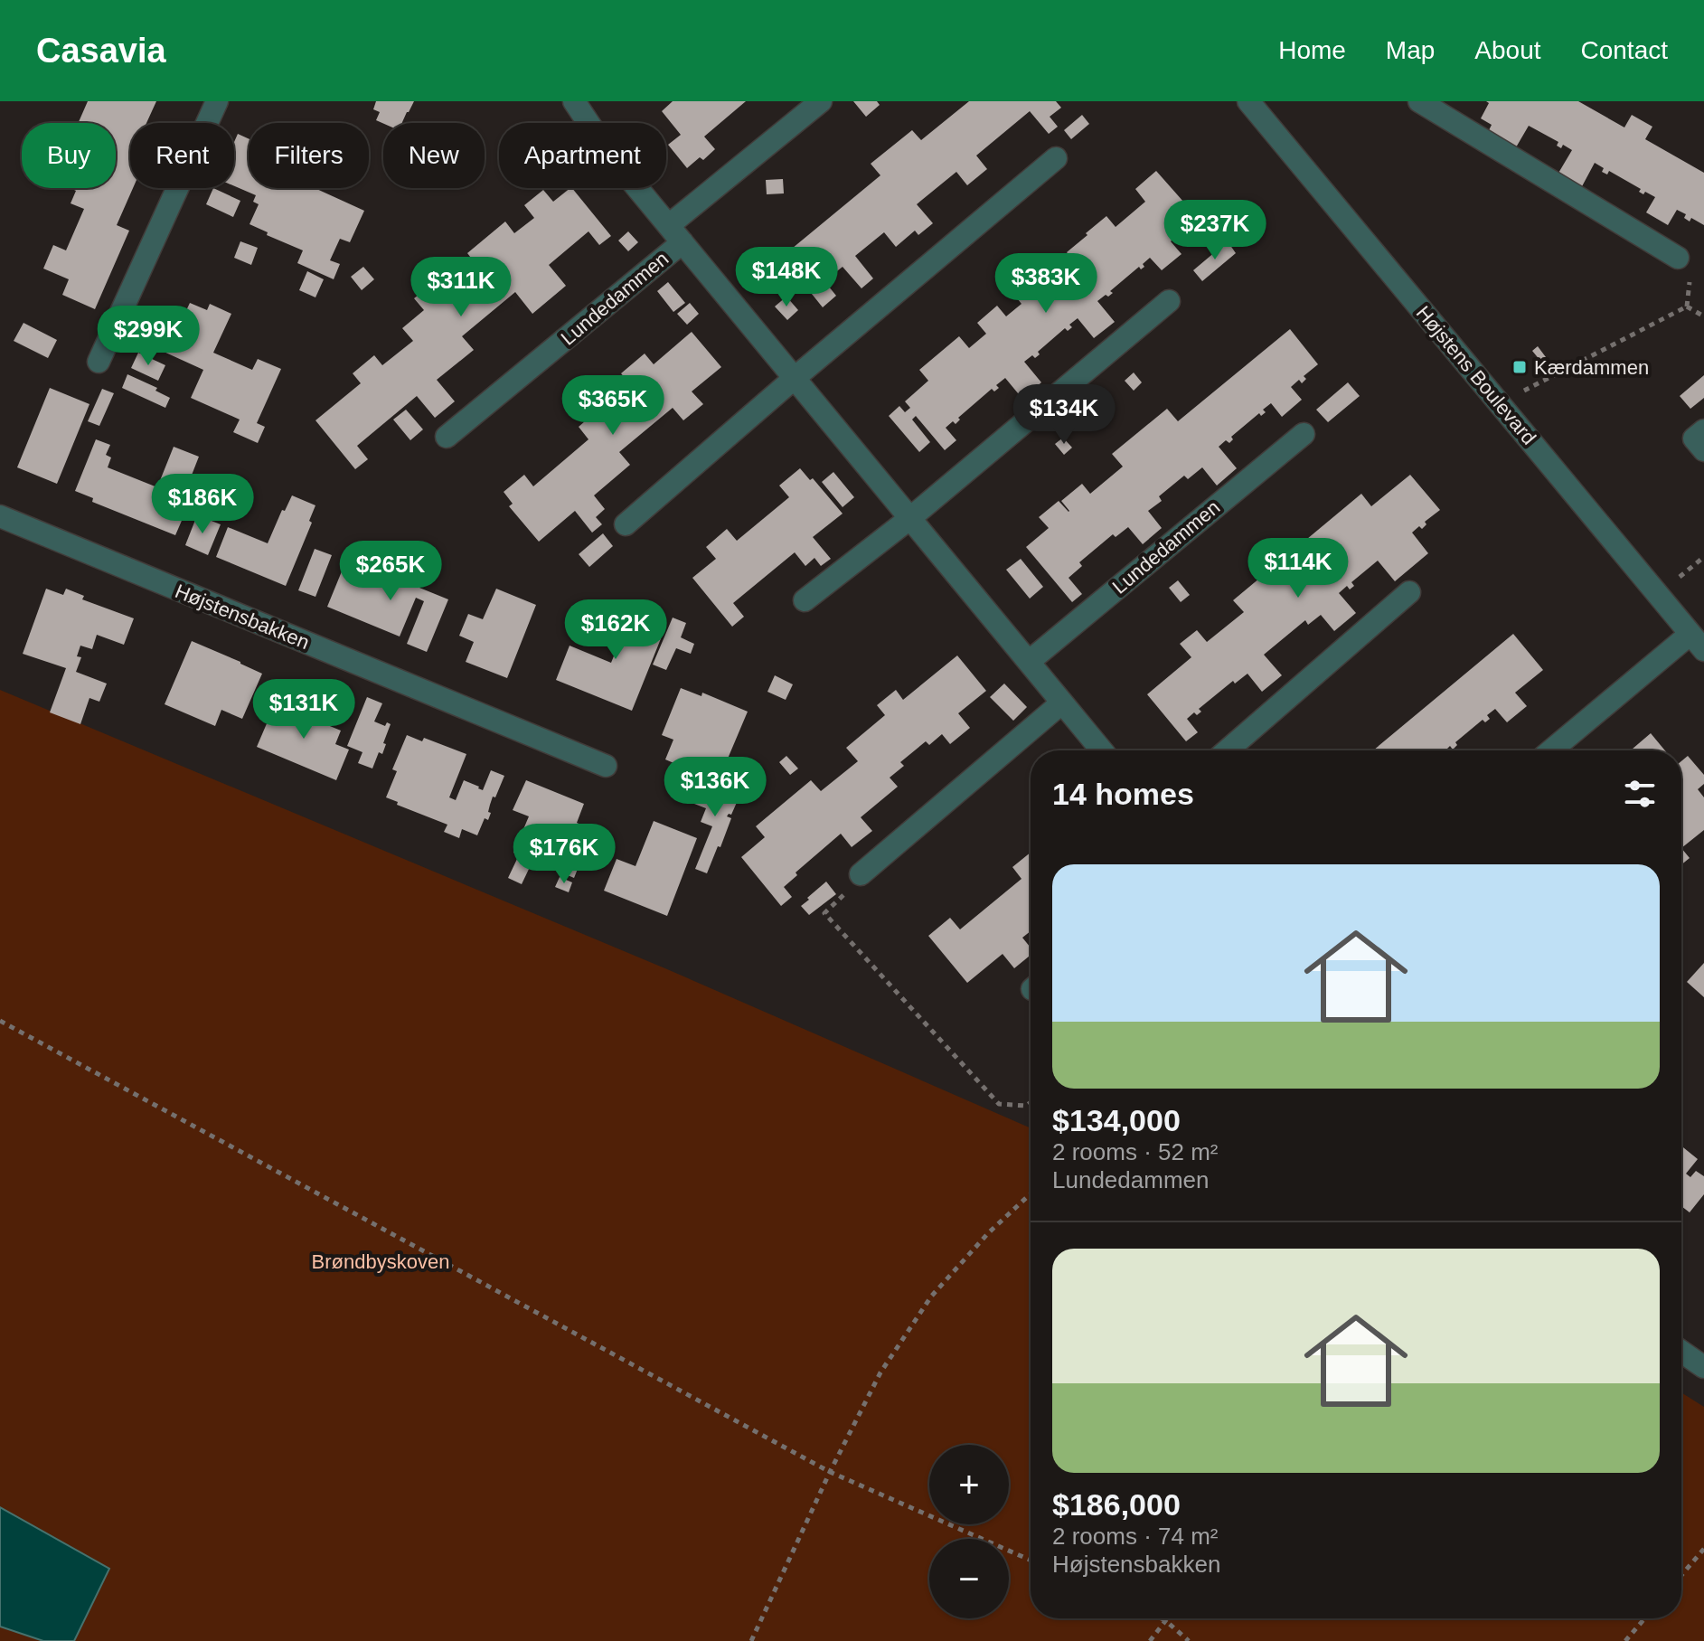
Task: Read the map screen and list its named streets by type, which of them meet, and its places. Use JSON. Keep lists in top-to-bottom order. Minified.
{"streets":{"street":["Lundedammen","Højstens Boulevard","Højstensbakken"]},"parks":["Brøndbyskoven"],"places":{"transit":["Kærdammen"]},"page":{"header":"Casavia","nav":["Home","Map","About","Contact"],"chip":["Buy","Rent","Filters","New","Apartment"],"price":["$237K","$148K","$383K","$311K","$299K","$365K","$134K","$186K","$114K","$265K","$162K","$131K","$136K","$176K"],"heading":"14 homes","list":[{"name":"$134,000","note":"2 rooms · 52 m² · Lundedammen"},{"name":"$186,000","note":"2 rooms · 74 m² · Højstensbakken"}],"map_buttons":["+","−"]}}
